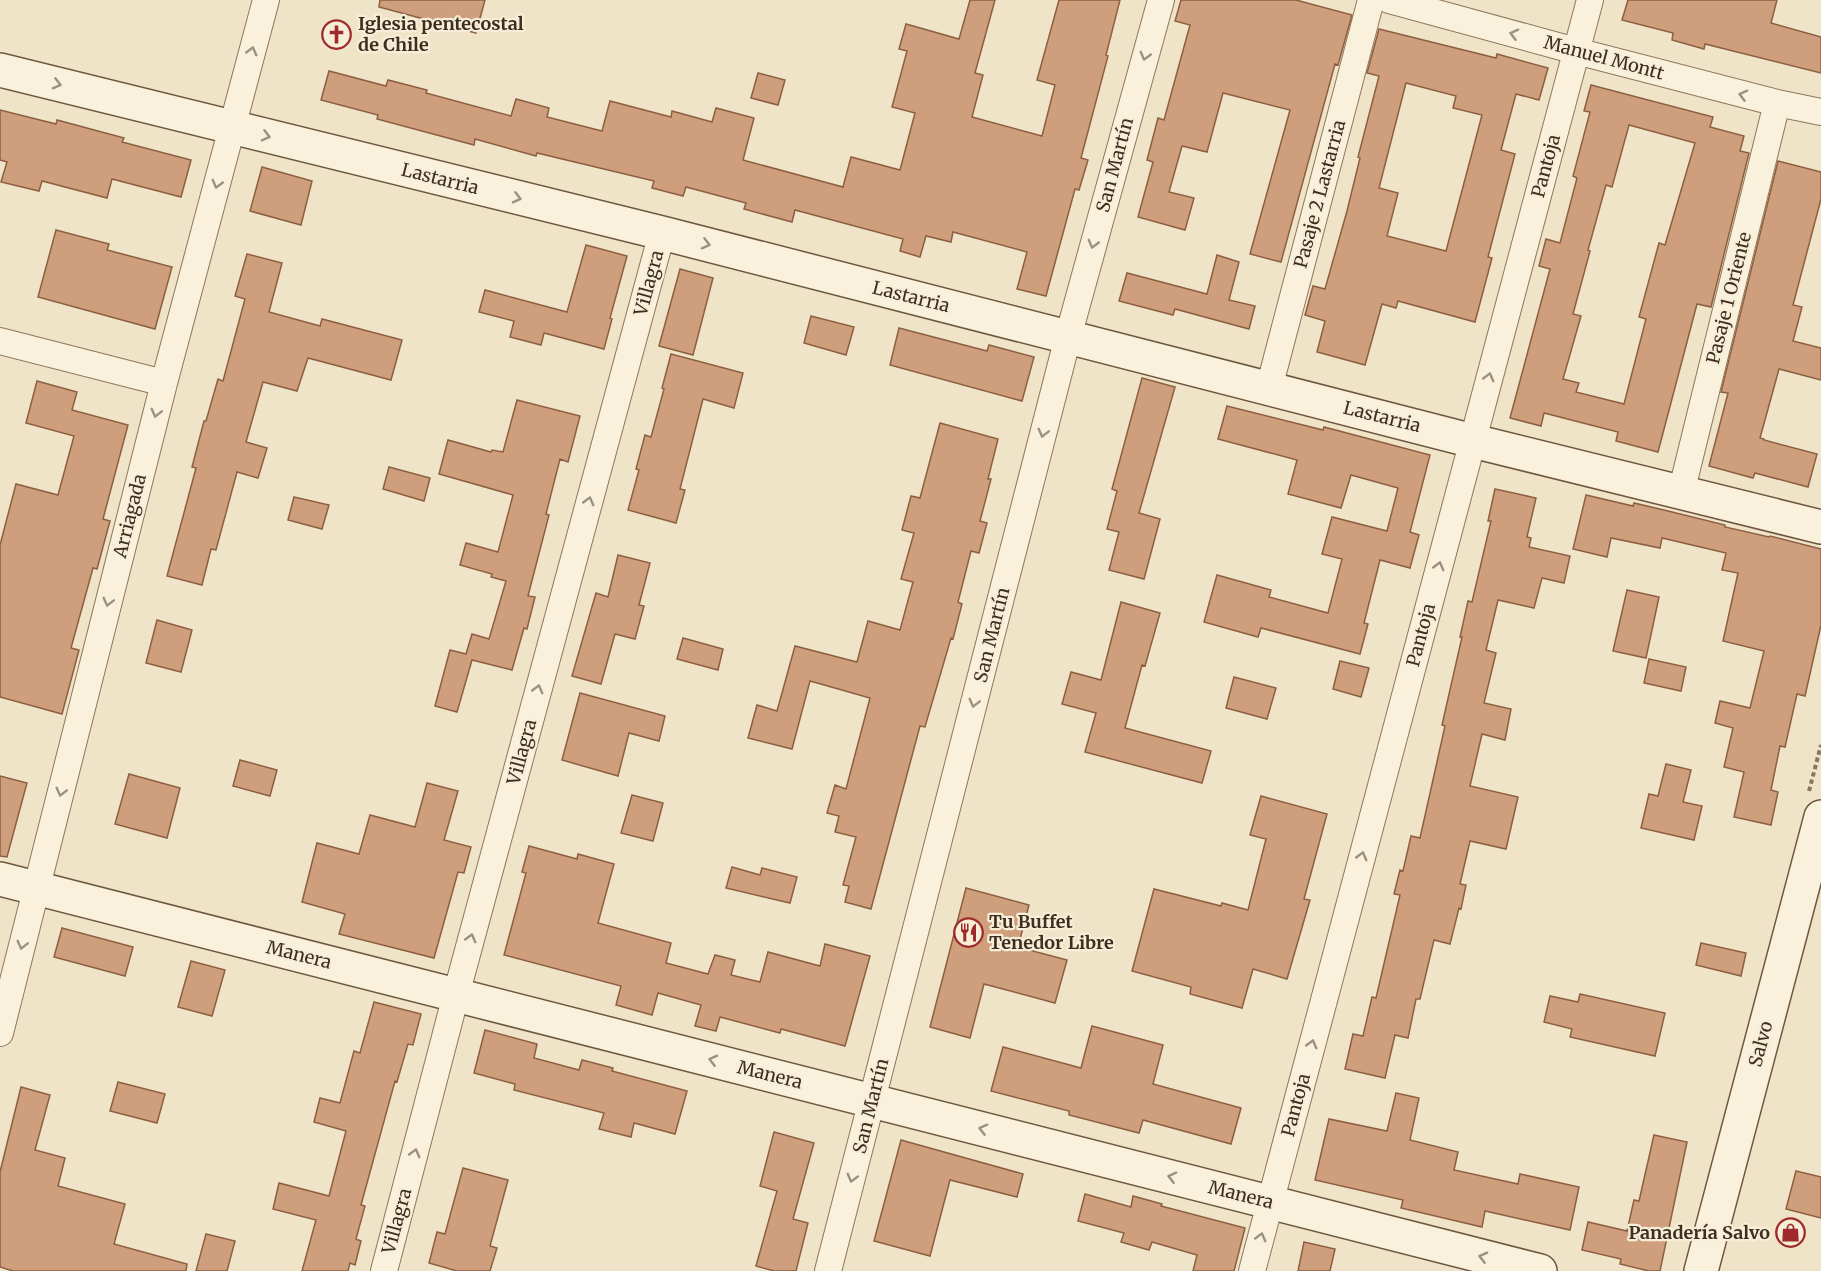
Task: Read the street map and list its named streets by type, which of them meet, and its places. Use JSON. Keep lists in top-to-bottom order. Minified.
{"streets":{"main road":["Lastarria","Manera","Salvo"],"street":["Manuel Montt","San Martín","Pantoja","Pasaje 2 Lastarria","Villagra","Pasaje 1 Oriente","Arriagada"]},"crossings":[["Manuel Montt","Pantoja"],["Manuel Montt","Pasaje 1 Oriente"],["San Martín","Lastarria"],["San Martín","Manera"],["Pantoja","Lastarria"],["Pantoja","Manera"],["Lastarria","Pasaje 2 Lastarria"],["Lastarria","Villagra"],["Lastarria","Pasaje 1 Oriente"],["Lastarria","Arriagada"],["Villagra","Manera"],["Arriagada","Manera"]],"one_way":["Manuel Montt","San Martín","Pantoja","Lastarria","Villagra","Manera"],"places":{"church":["Iglesia pentecostal de Chile"],"restaurant":["Tu Buffet Tenedor Libre"],"shop":["Panadería Salvo"]}}
